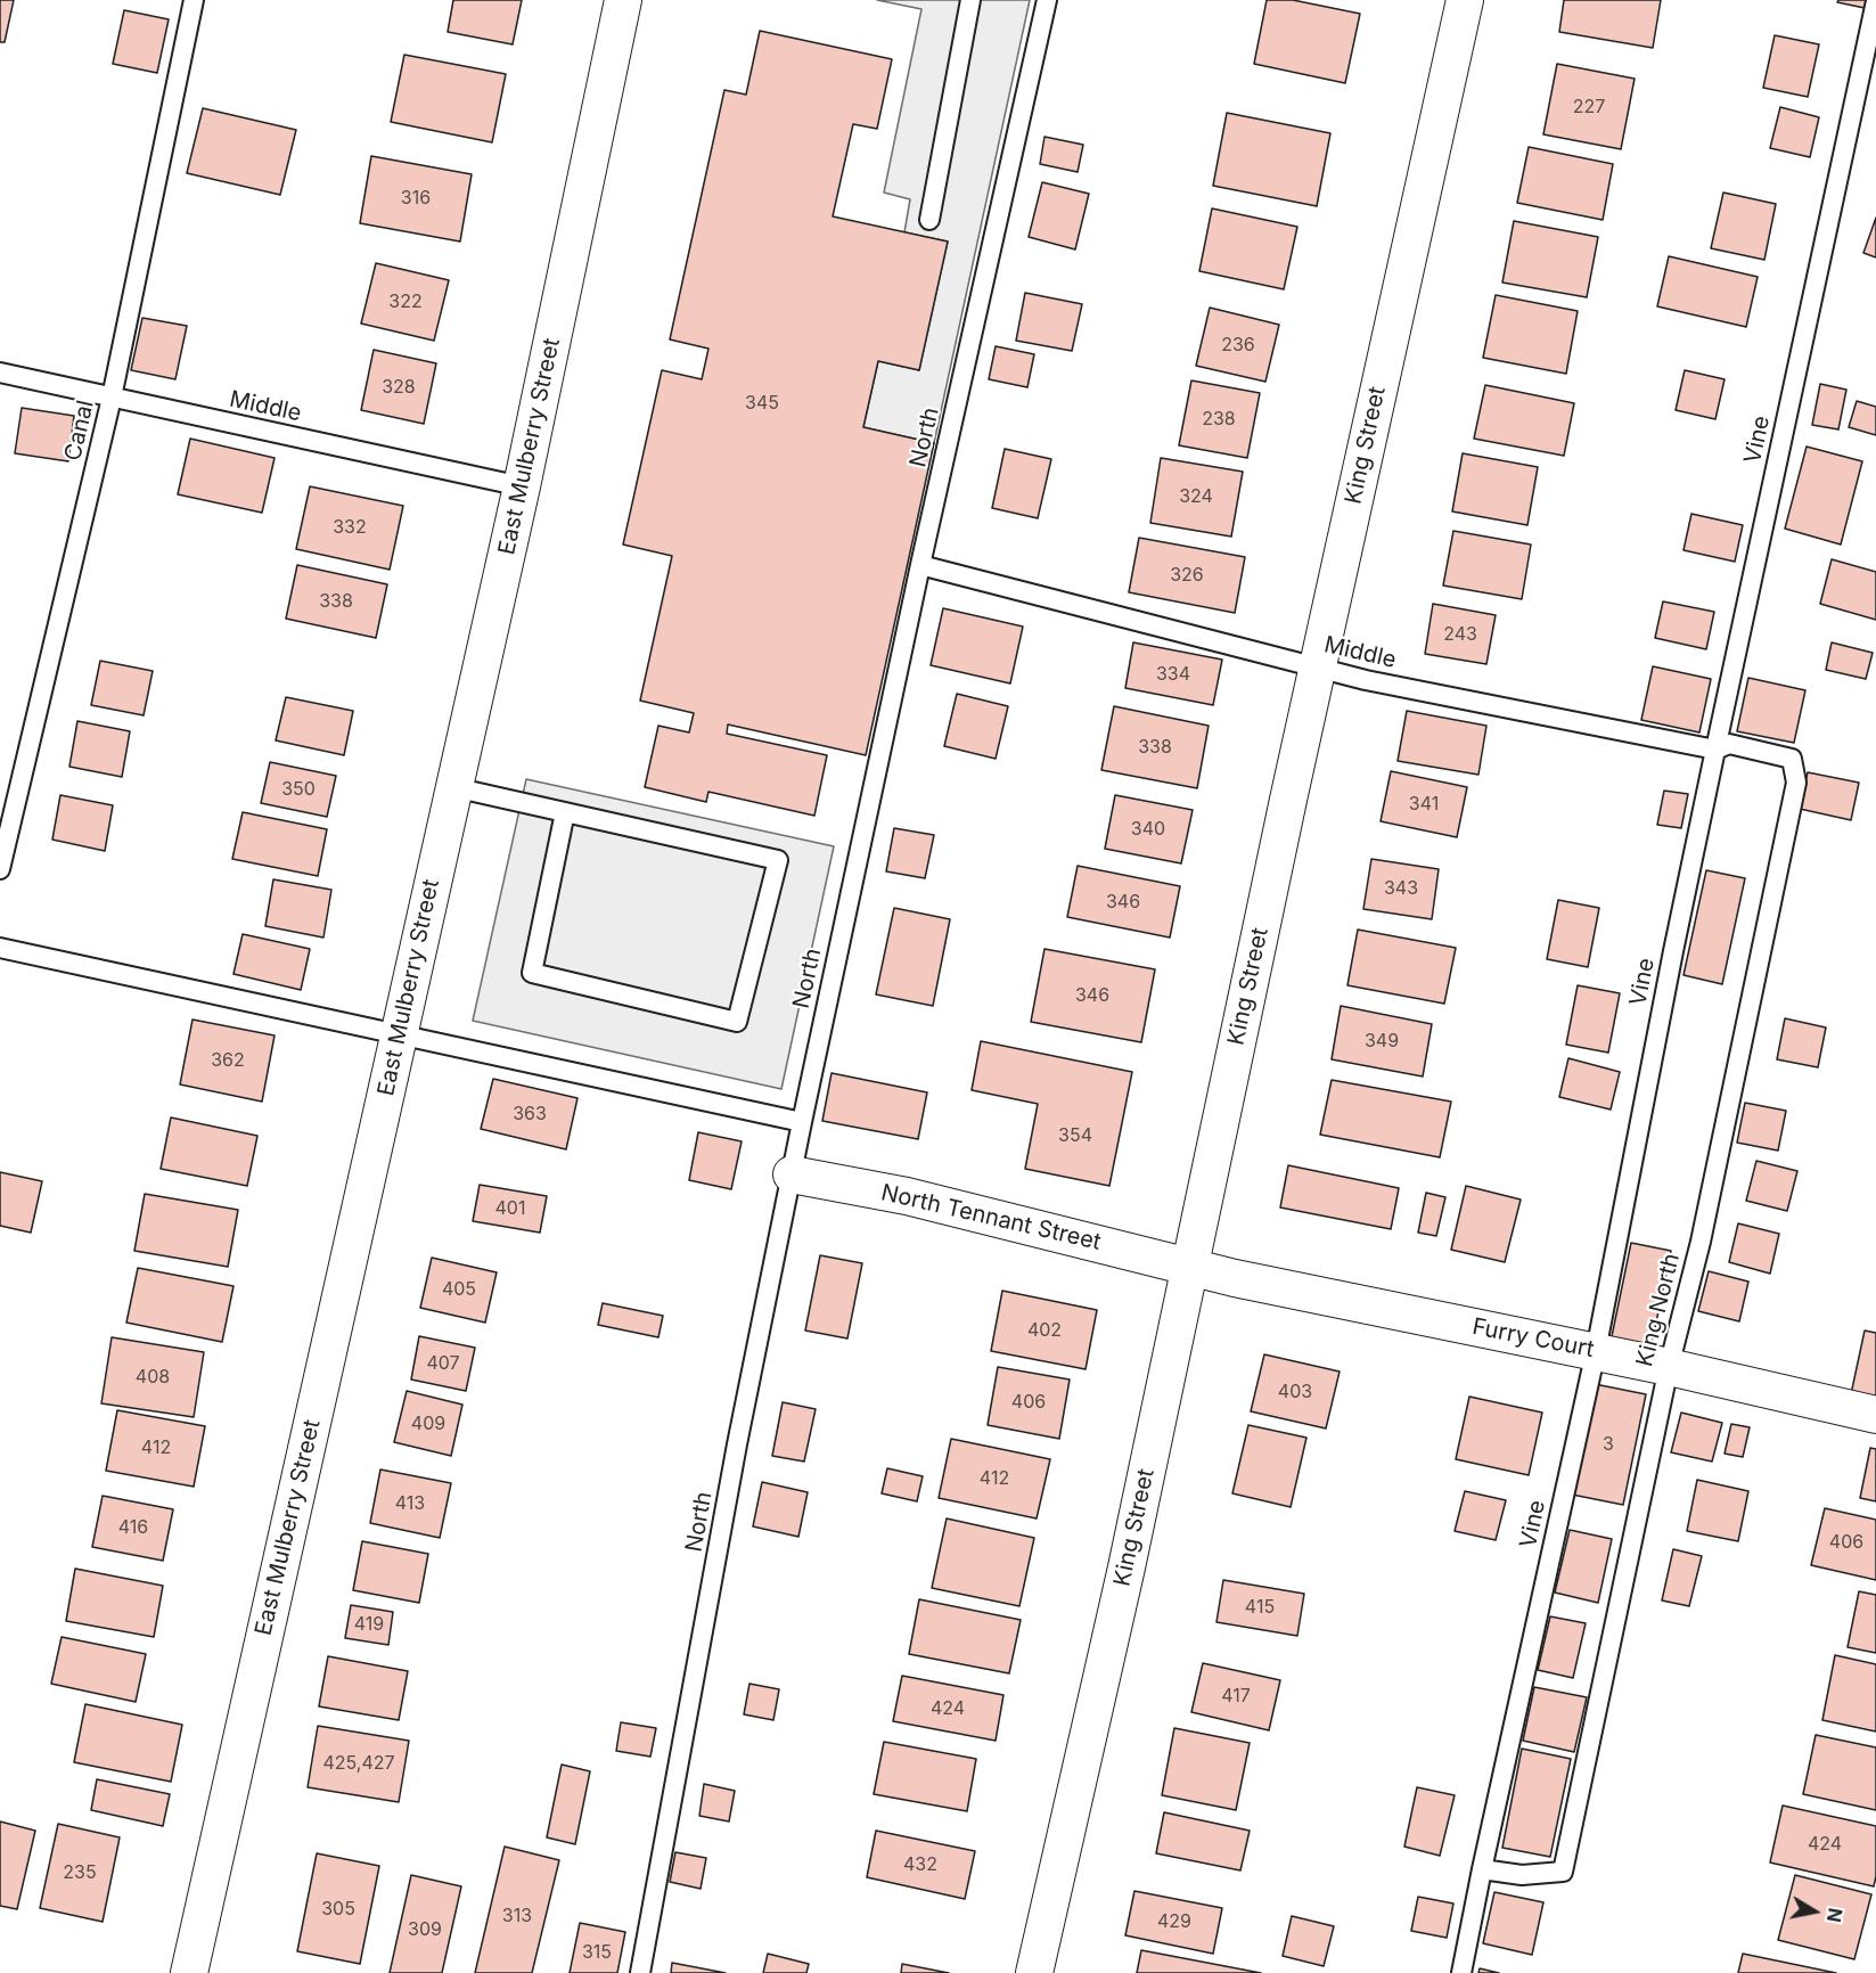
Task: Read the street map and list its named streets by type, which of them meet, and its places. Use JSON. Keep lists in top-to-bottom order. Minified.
{"streets":{"street":["King Street","East Mulberry Street","North Tennant Street","Furry Court"],"lane":["Middle","Canal","North","Vine","King North"]},"crossings":[["Middle","Canal"],["Middle","North"],["Middle","Vine"],["Middle","King Street"],["Middle","East Mulberry Street"],["Middle","King North"],["North","North Tennant Street"],["Vine","King North"],["Vine","Furry Court"],["King Street","North Tennant Street"],["King Street","Furry Court"],["North Tennant Street","Furry Court"],["King North","Furry Court"]],"house_numbers":["227","316","322","236","328","345","238","324","332","326","338","243","334","338","350","341","340","343","346","346","349","362","363","354","401","405","402","407","408","403","406","409","3","412","412","413","416","406","415","419","417","424","425,427","424","432","235","305","313","429","309","315"],"north":"right"}
